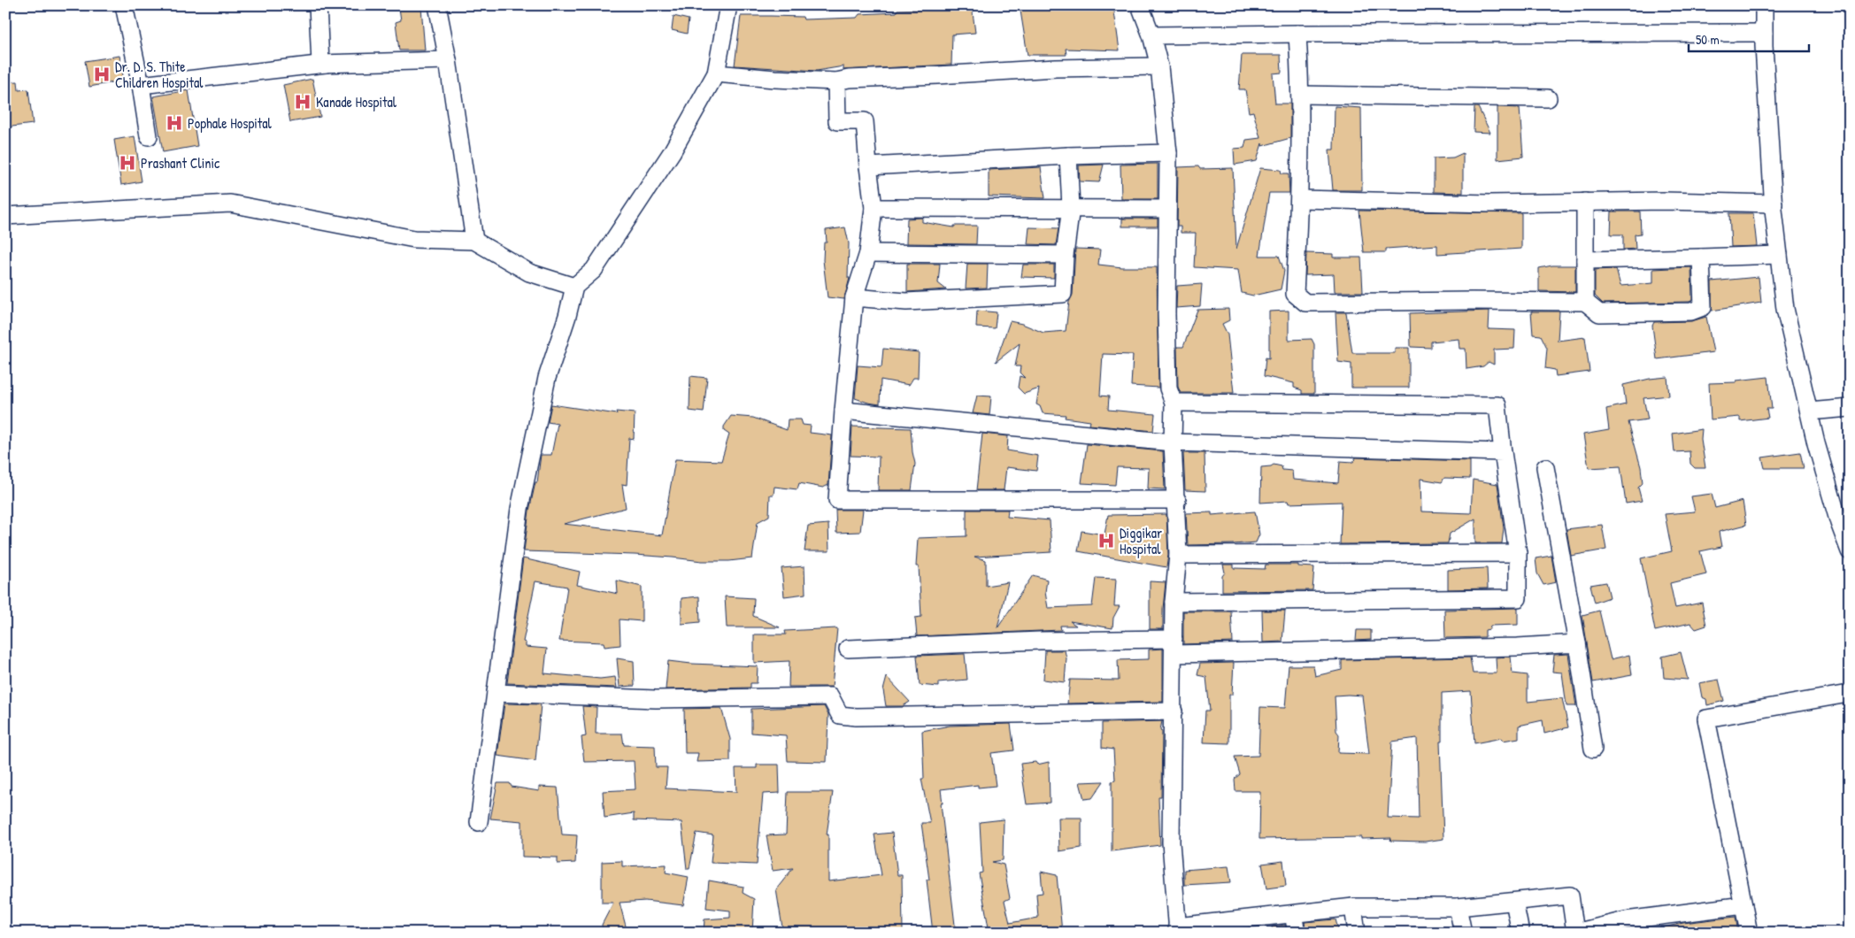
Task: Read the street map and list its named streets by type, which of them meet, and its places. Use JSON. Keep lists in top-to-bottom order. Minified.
{"places":{"hospital":["Dr. D. S. Thite Children Hospital","Kanade Hospital","Pophale Hospital","Prashant Clinic","Diggikar Hospital"]},"scale_bar":"50 m"}
